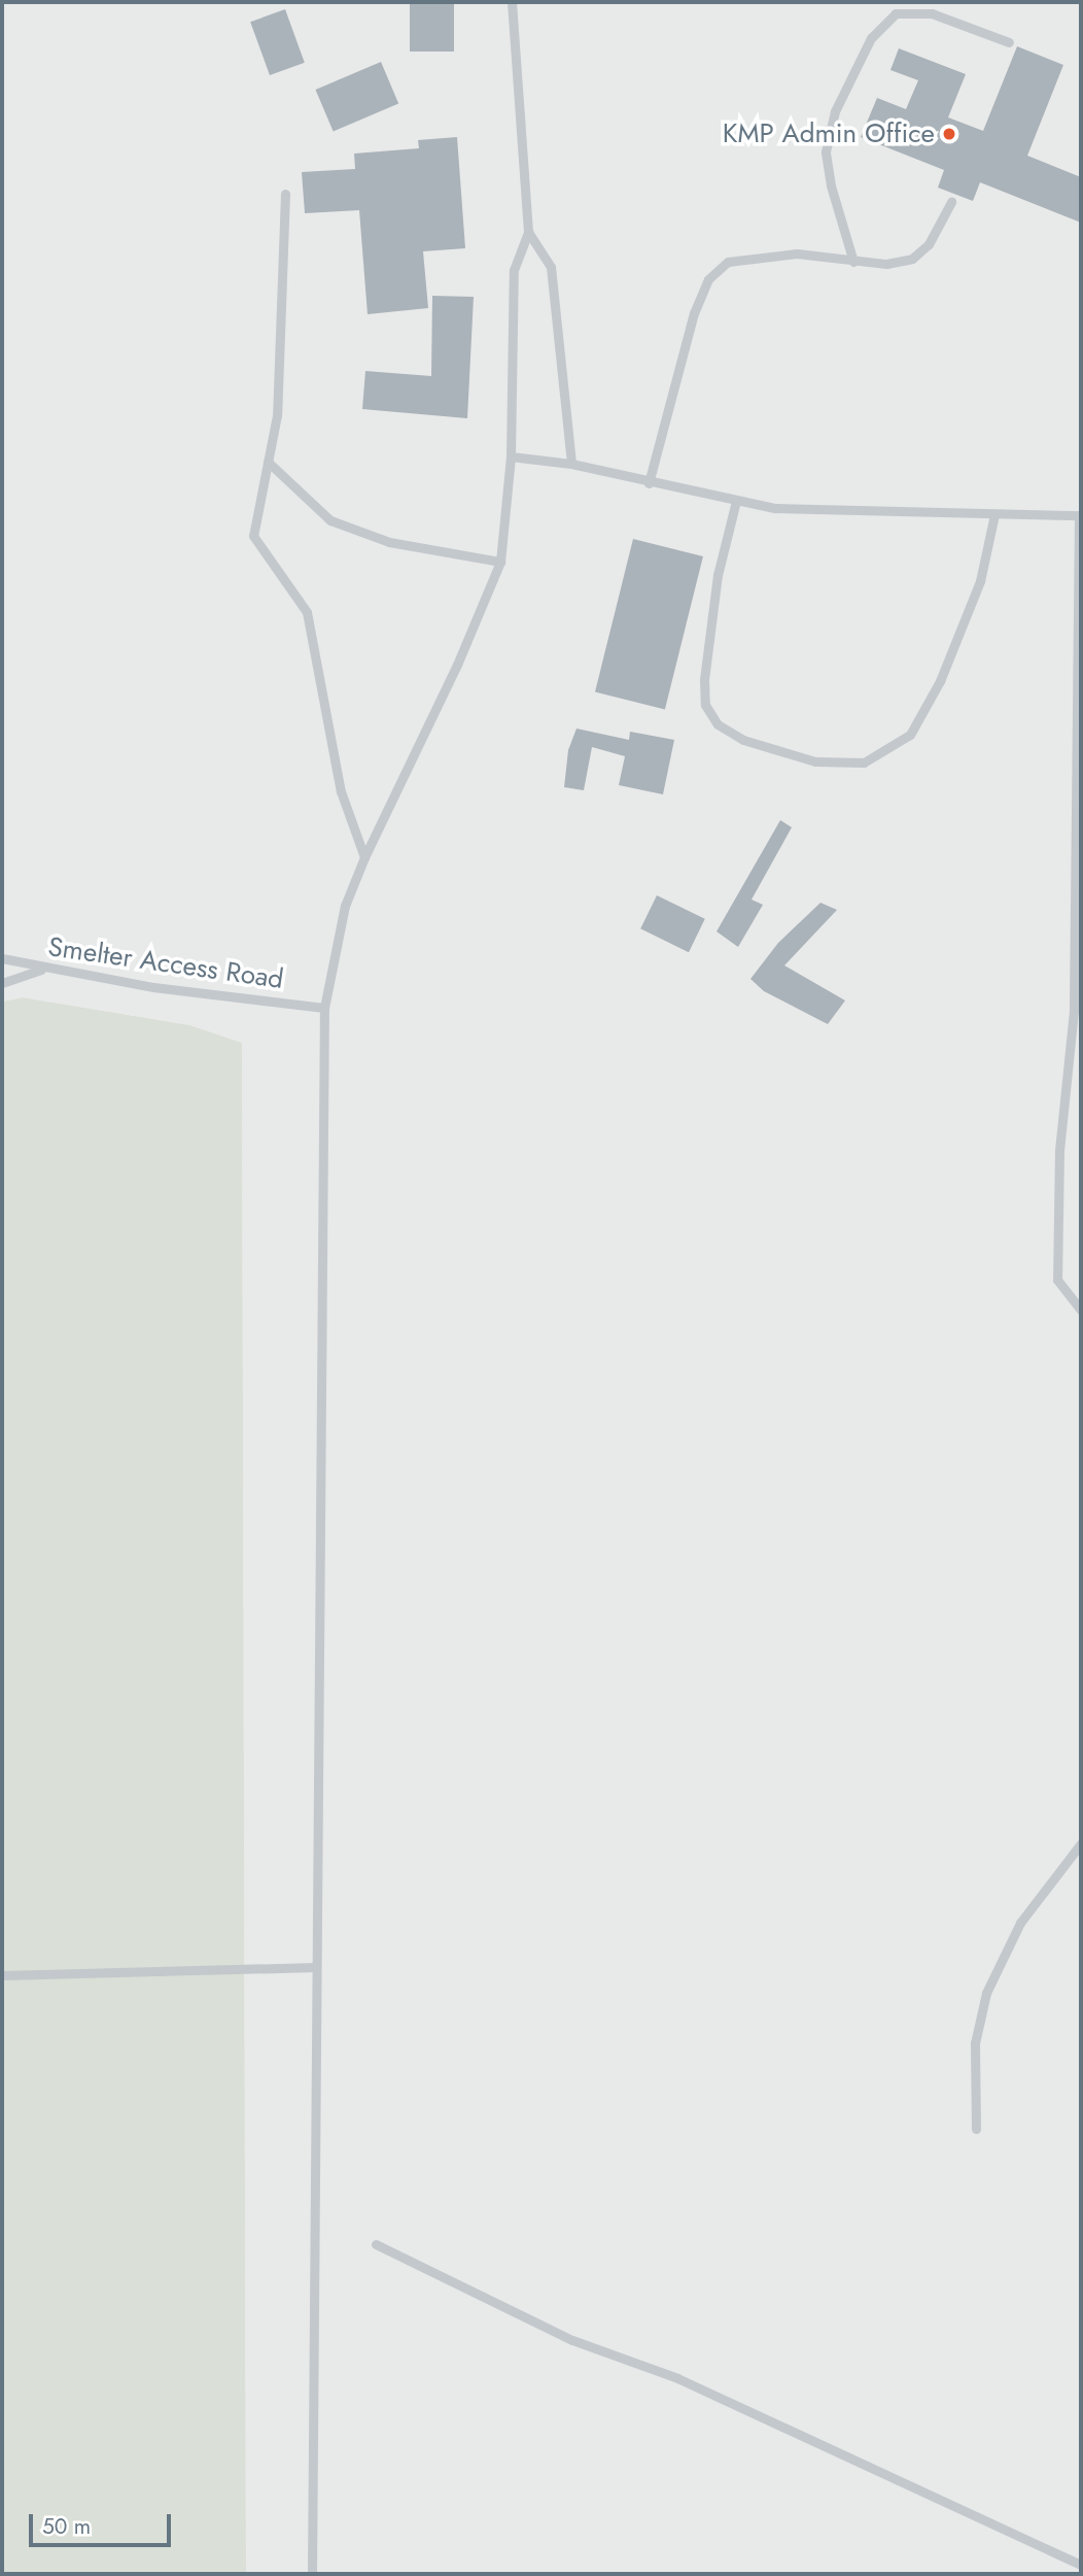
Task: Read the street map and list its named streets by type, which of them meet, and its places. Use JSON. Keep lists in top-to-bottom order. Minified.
{"streets":{"lane":["Smelter Access Road"]},"places":["KMP Admin Office"],"scale_bar":"50 m"}
